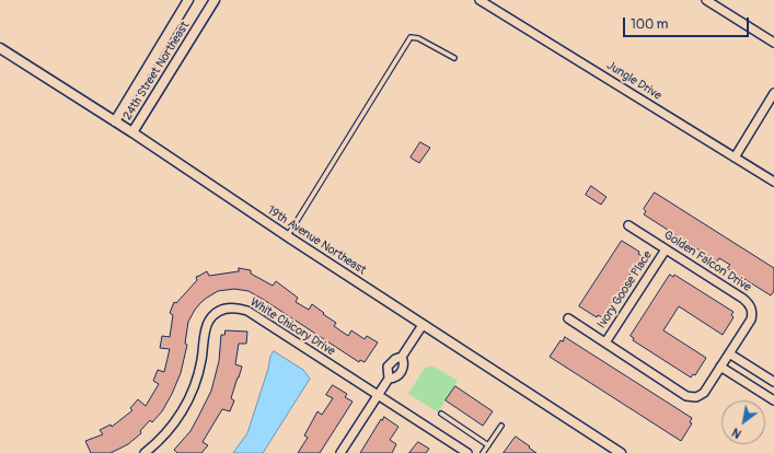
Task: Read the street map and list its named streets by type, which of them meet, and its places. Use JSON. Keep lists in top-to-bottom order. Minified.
{"streets":{"street":["24th Street Northeast","Jungle Drive","19th Avenue Northeast","Golden Falcon Drive","Ivory Goose Place","White Chicory Drive"]},"crossings":[["24th Street Northeast","19th Avenue Northeast"],["Golden Falcon Drive","Ivory Goose Place"]],"scale_bar":"100 m","north":"bottom left"}
